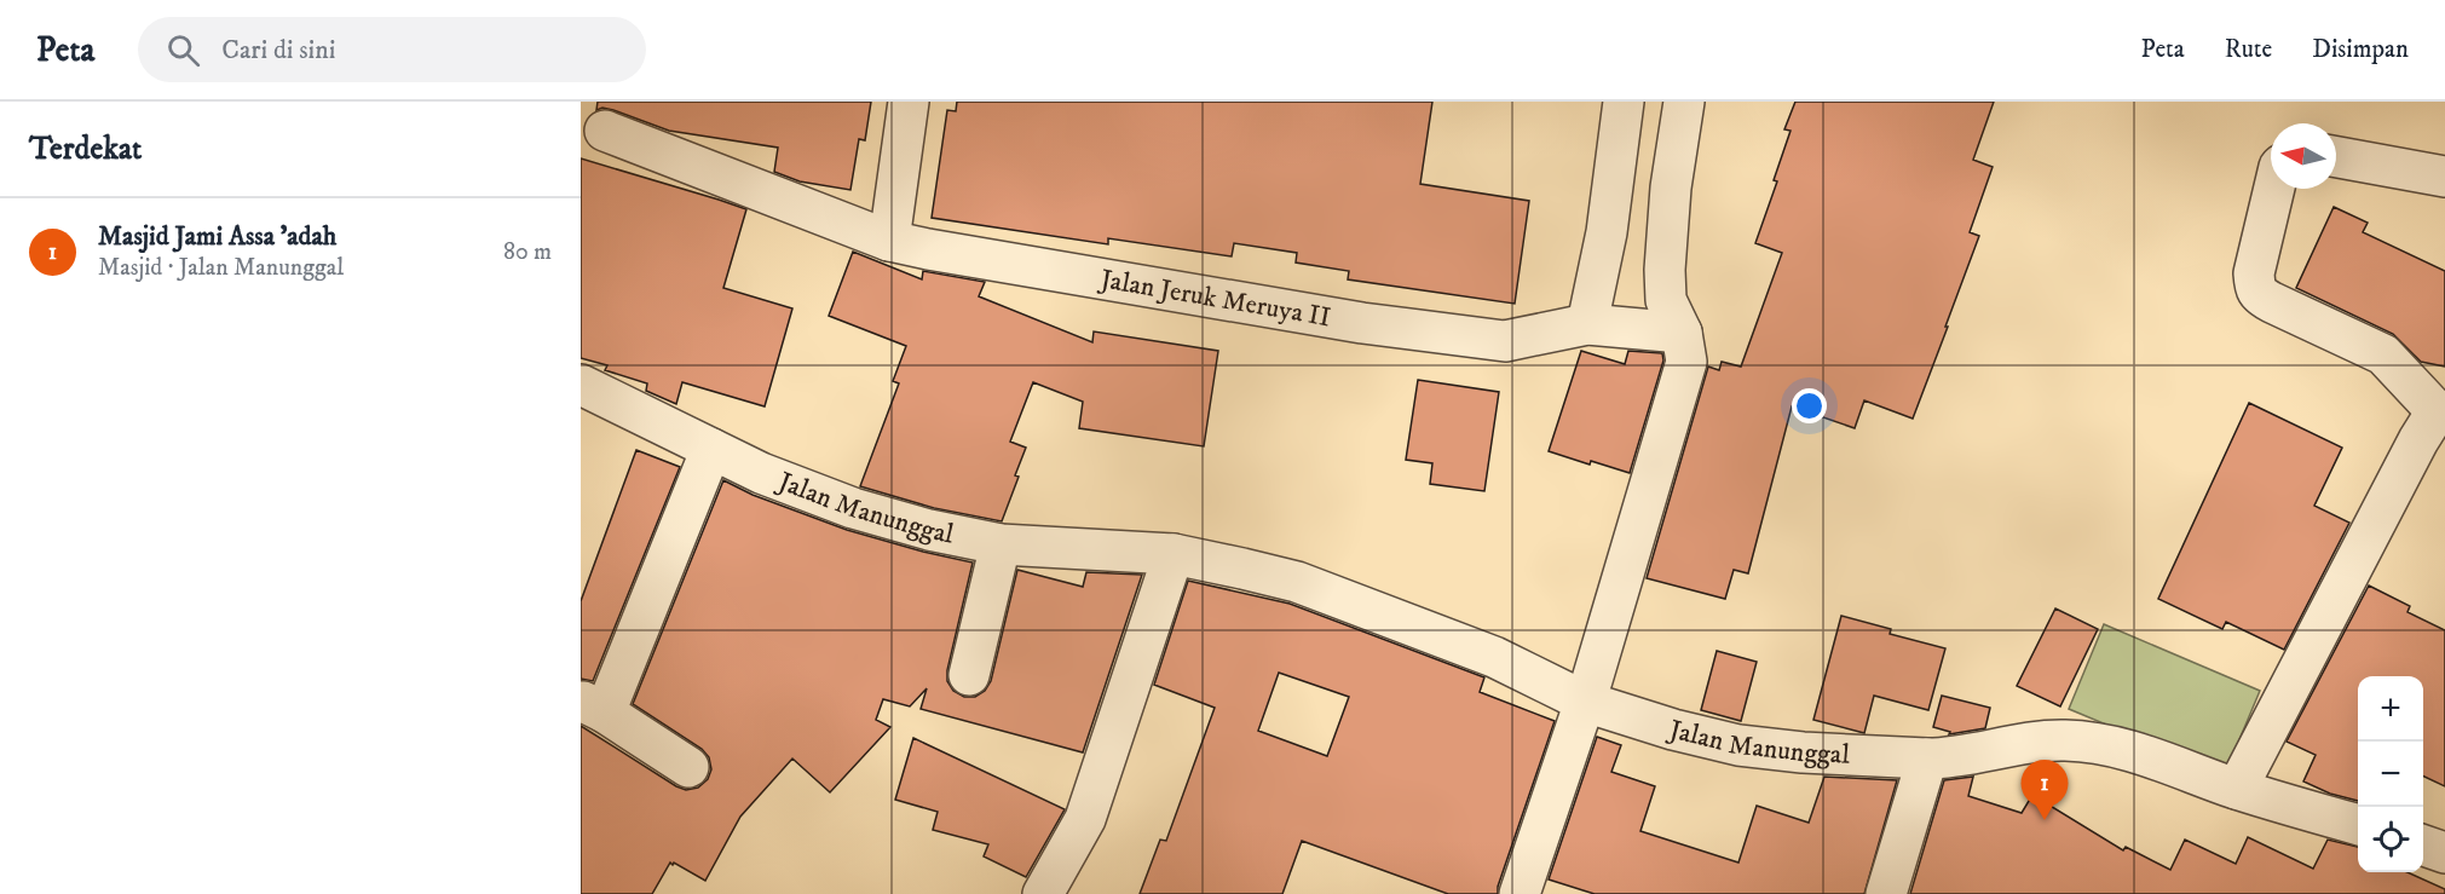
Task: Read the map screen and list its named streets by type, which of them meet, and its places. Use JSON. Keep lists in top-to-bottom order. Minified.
{"streets":{"street":["Jalan Jeruk Meruya II","Jalan Manunggal"]},"north":"left","page":{"header":"Peta","search":"Cari di sini","nav":["Peta","Rute","Disimpan"],"heading":"Terdekat","list":[{"mark":"1","name":"Masjid Jami Assa 'adah","note":"Masjid · Jalan Manunggal","value":"80 m"}],"map_buttons":["+","−"],"pins":"1"}}
